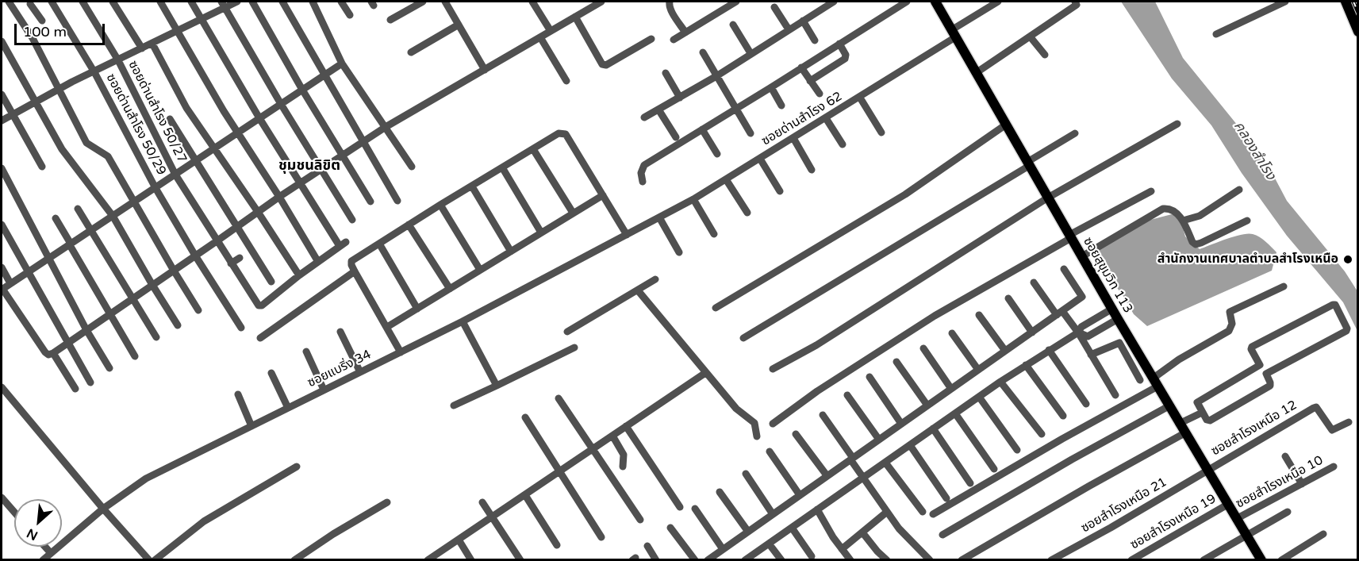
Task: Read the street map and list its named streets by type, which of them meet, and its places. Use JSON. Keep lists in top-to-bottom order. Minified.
{"streets":{"main road":["ซอยสุขุมวิท 113"],"street":["ซอยด่านสำโรง 50/27","ซอยด่านสำโรง 62","ซอยด่านสำโรง 50/29","ซอยแบริ่ง 34","ซอยสำโรงเหนือ 12","ซอยสำโรงเหนือ 10","ซอยสำโรงเหนือ 21","ซอยสำโรงเหนือ 19"]},"crossings":[["ซอยด่านสำโรง 62","ซอยสุขุมวิท 113"],["ซอยด่านสำโรง 62","ซอยแบริ่ง 34"],["ซอยสุขุมวิท 113","ซอยสำโรงเหนือ 12"],["ซอยสุขุมวิท 113","ซอยสำโรงเหนือ 10"],["ซอยสุขุมวิท 113","ซอยสำโรงเหนือ 21"],["ซอยสุขุมวิท 113","ซอยสำโรงเหนือ 19"],["ซอยสำโรงเหนือ 12","ซอยสำโรงเหนือ 21"]],"districts":["ชุมชนลิขิต"],"water":["คลองสำโรง"],"places":["สำนักงานเทศบาลตำบลสำโรงเหนือ"],"scale_bar":"100 m","north":"bottom left"}
